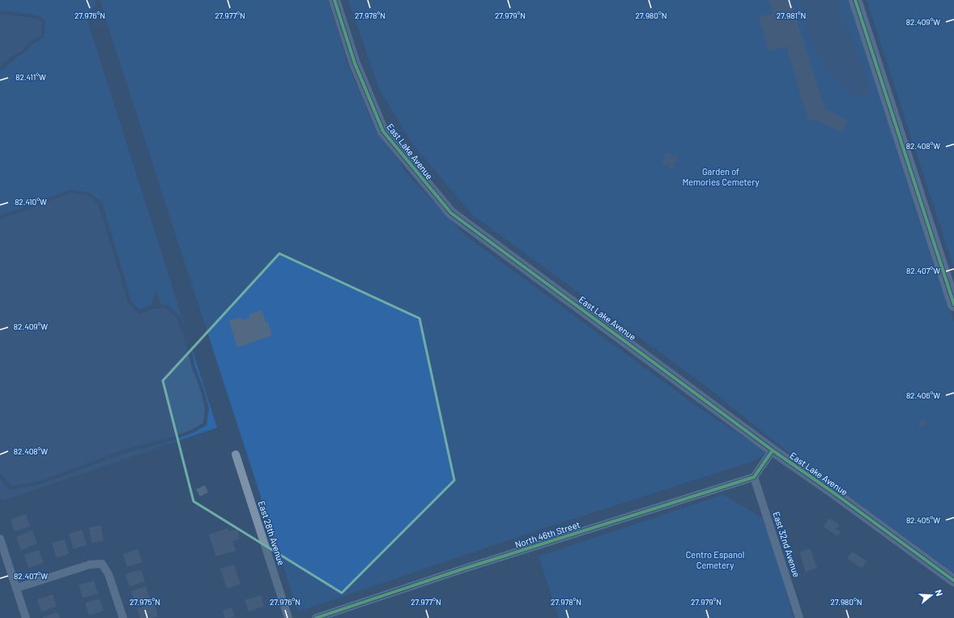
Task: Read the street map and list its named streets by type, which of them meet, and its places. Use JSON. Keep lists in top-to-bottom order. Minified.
{"streets":{"street":["East Lake Avenue","East 28th Avenue","North 46th Street","East 32nd Avenue"]},"crossings":[["North 46th Street","East 32nd Avenue"]],"parks":["Garden of Memories Cemetery","Centro Espanol Cemetery"],"north":"right","coordinates":["27.976°N","27.977°N","27.978°N","27.979°N","27.980°N","27.981°N","82.409°W","82.411°W","82.408°W","82.410°W","82.407°W","82.406°W","82.405°W","27.975°N"]}
